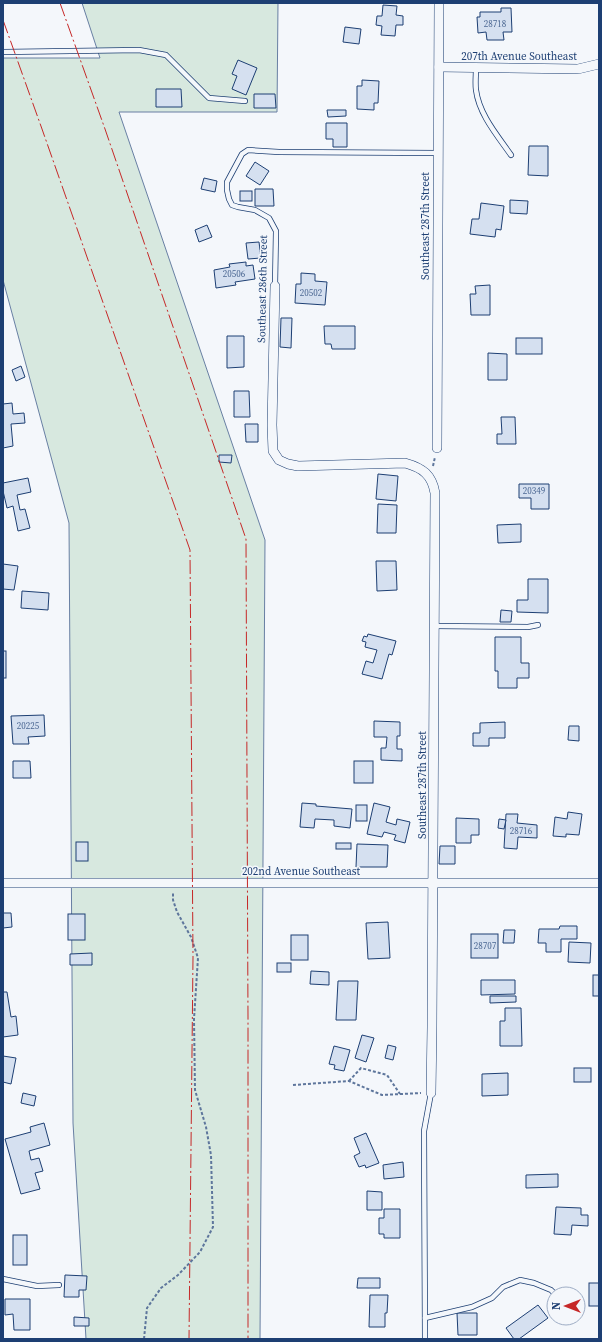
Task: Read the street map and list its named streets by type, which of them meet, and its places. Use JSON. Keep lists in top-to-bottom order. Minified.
{"streets":{"street":["207th Avenue Southeast","Southeast 287th Street","Southeast 286th Street","202nd Avenue Southeast"]},"crossings":[["207th Avenue Southeast","Southeast 287th Street"],["Southeast 287th Street","Southeast 286th Street"],["Southeast 287th Street","202nd Avenue Southeast"]],"house_numbers":["28718","20506","20502","20349","20225","28716","28707"],"north":"left"}
